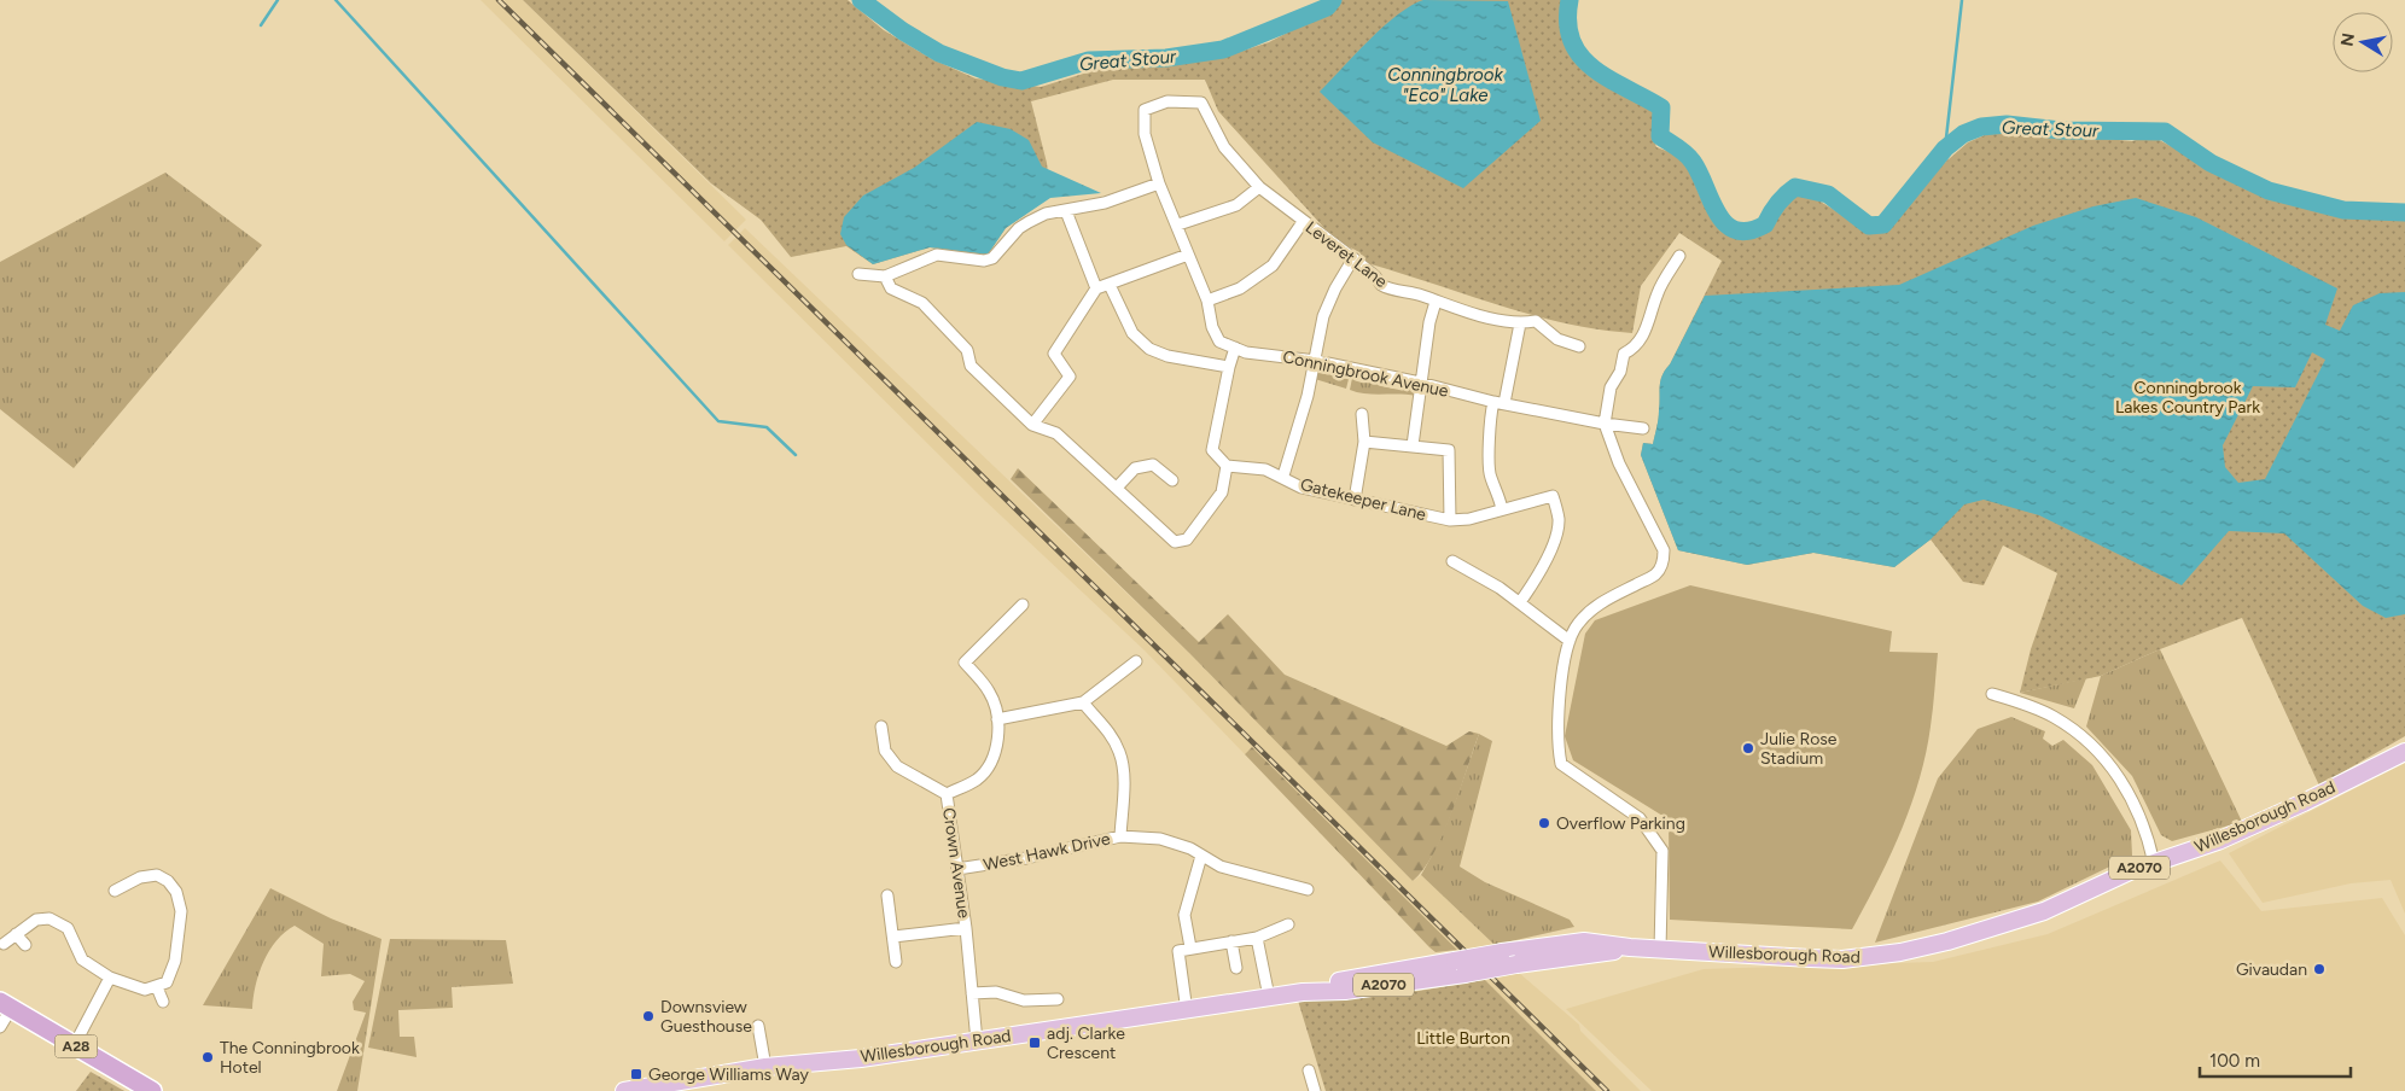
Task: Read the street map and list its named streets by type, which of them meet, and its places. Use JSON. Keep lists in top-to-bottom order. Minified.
{"streets":{"highway":["A28"],"main road":["Willesborough Road","A2070"],"street":["Leveret Lane","Conningbrook Avenue","Gatekeeper Lane","West Hawk Drive","Crown Avenue"]},"crossings":[["Leveret Lane","Conningbrook Avenue"],["Willesborough Road","Crown Avenue"],["West Hawk Drive","Crown Avenue"]],"water":["Great Stour","Conningbrook \"Eco\" Lake"],"parks":["Conningbrook Lakes Country Park","Little Burton"],"places":{"other":["Julie Rose Stadium","Overflow Parking","Givaudan","Downsview Guesthouse","The Conningbrook Hotel"],"transit":["adj. Clarke Crescent","George Williams Way"]},"scale_bar":"100 m","north":"left"}
